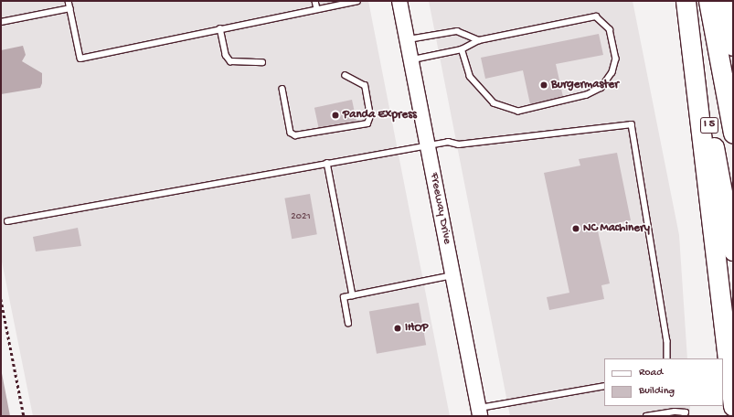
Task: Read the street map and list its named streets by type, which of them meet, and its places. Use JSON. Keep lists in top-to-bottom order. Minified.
{"streets":{"highway":["I 5"],"street":["Freeway Drive"]},"places":["Burgermaster","Panda Express","NC Machinery","IHOP"],"house_numbers":["2021"],"legend":["Road","Building"]}
